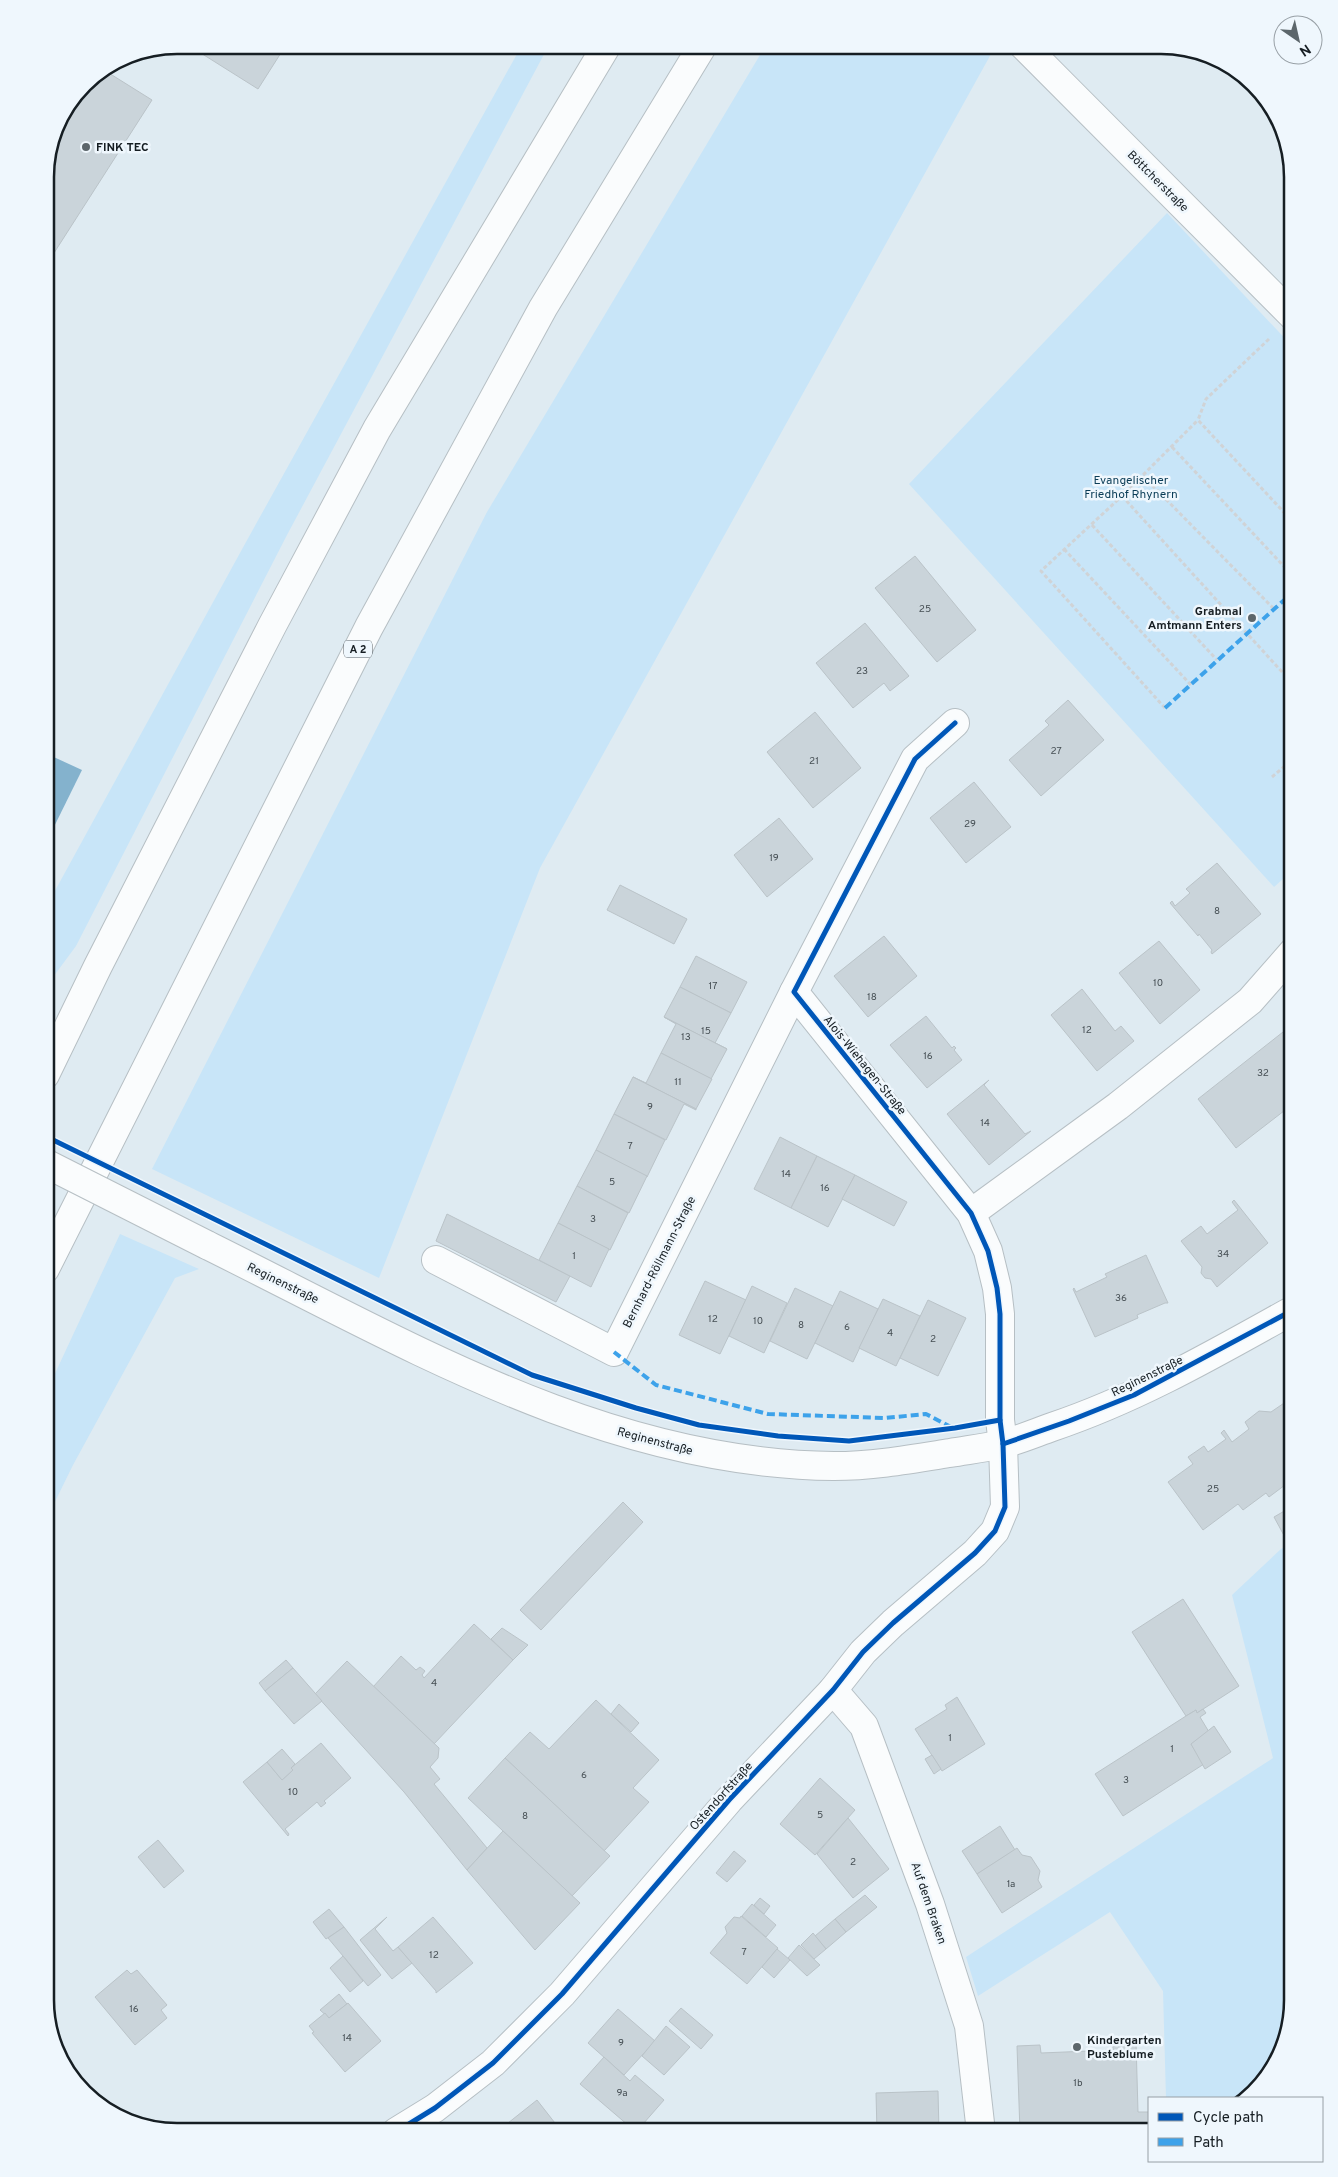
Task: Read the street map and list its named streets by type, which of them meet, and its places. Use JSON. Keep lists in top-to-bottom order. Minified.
{"streets":{"main road":["Böttcherstraße","A 2","Alois-Wiehagen-Straße","Bernhard-Röllmann-Straße","Reginenstraße","Ostendorfstraße","Auf dem Braken"]},"crossings":[["Alois-Wiehagen-Straße","Bernhard-Röllmann-Straße"],["Alois-Wiehagen-Straße","Reginenstraße"],["Alois-Wiehagen-Straße","Ostendorfstraße"],["Reginenstraße","Ostendorfstraße"],["Ostendorfstraße","Auf dem Braken"]],"parks":["Evangelischer Friedhof Rhynern"],"places":["FINK TEC","Grabmal Amtmann Enters","Kindergarten Pusteblume"],"house_numbers":["25","23","27","21","29","19","8","10","17","18","12","15","13","16","32","11","9","14","7","14","5","16","3","34","1","36","12","10","8","6","4","2","25","4","1","1","6","3","10","5","8","2","1a","7","12","16","14","9","1b","9a"],"legend":["Cycle path","Path"],"north":"bottom right"}
